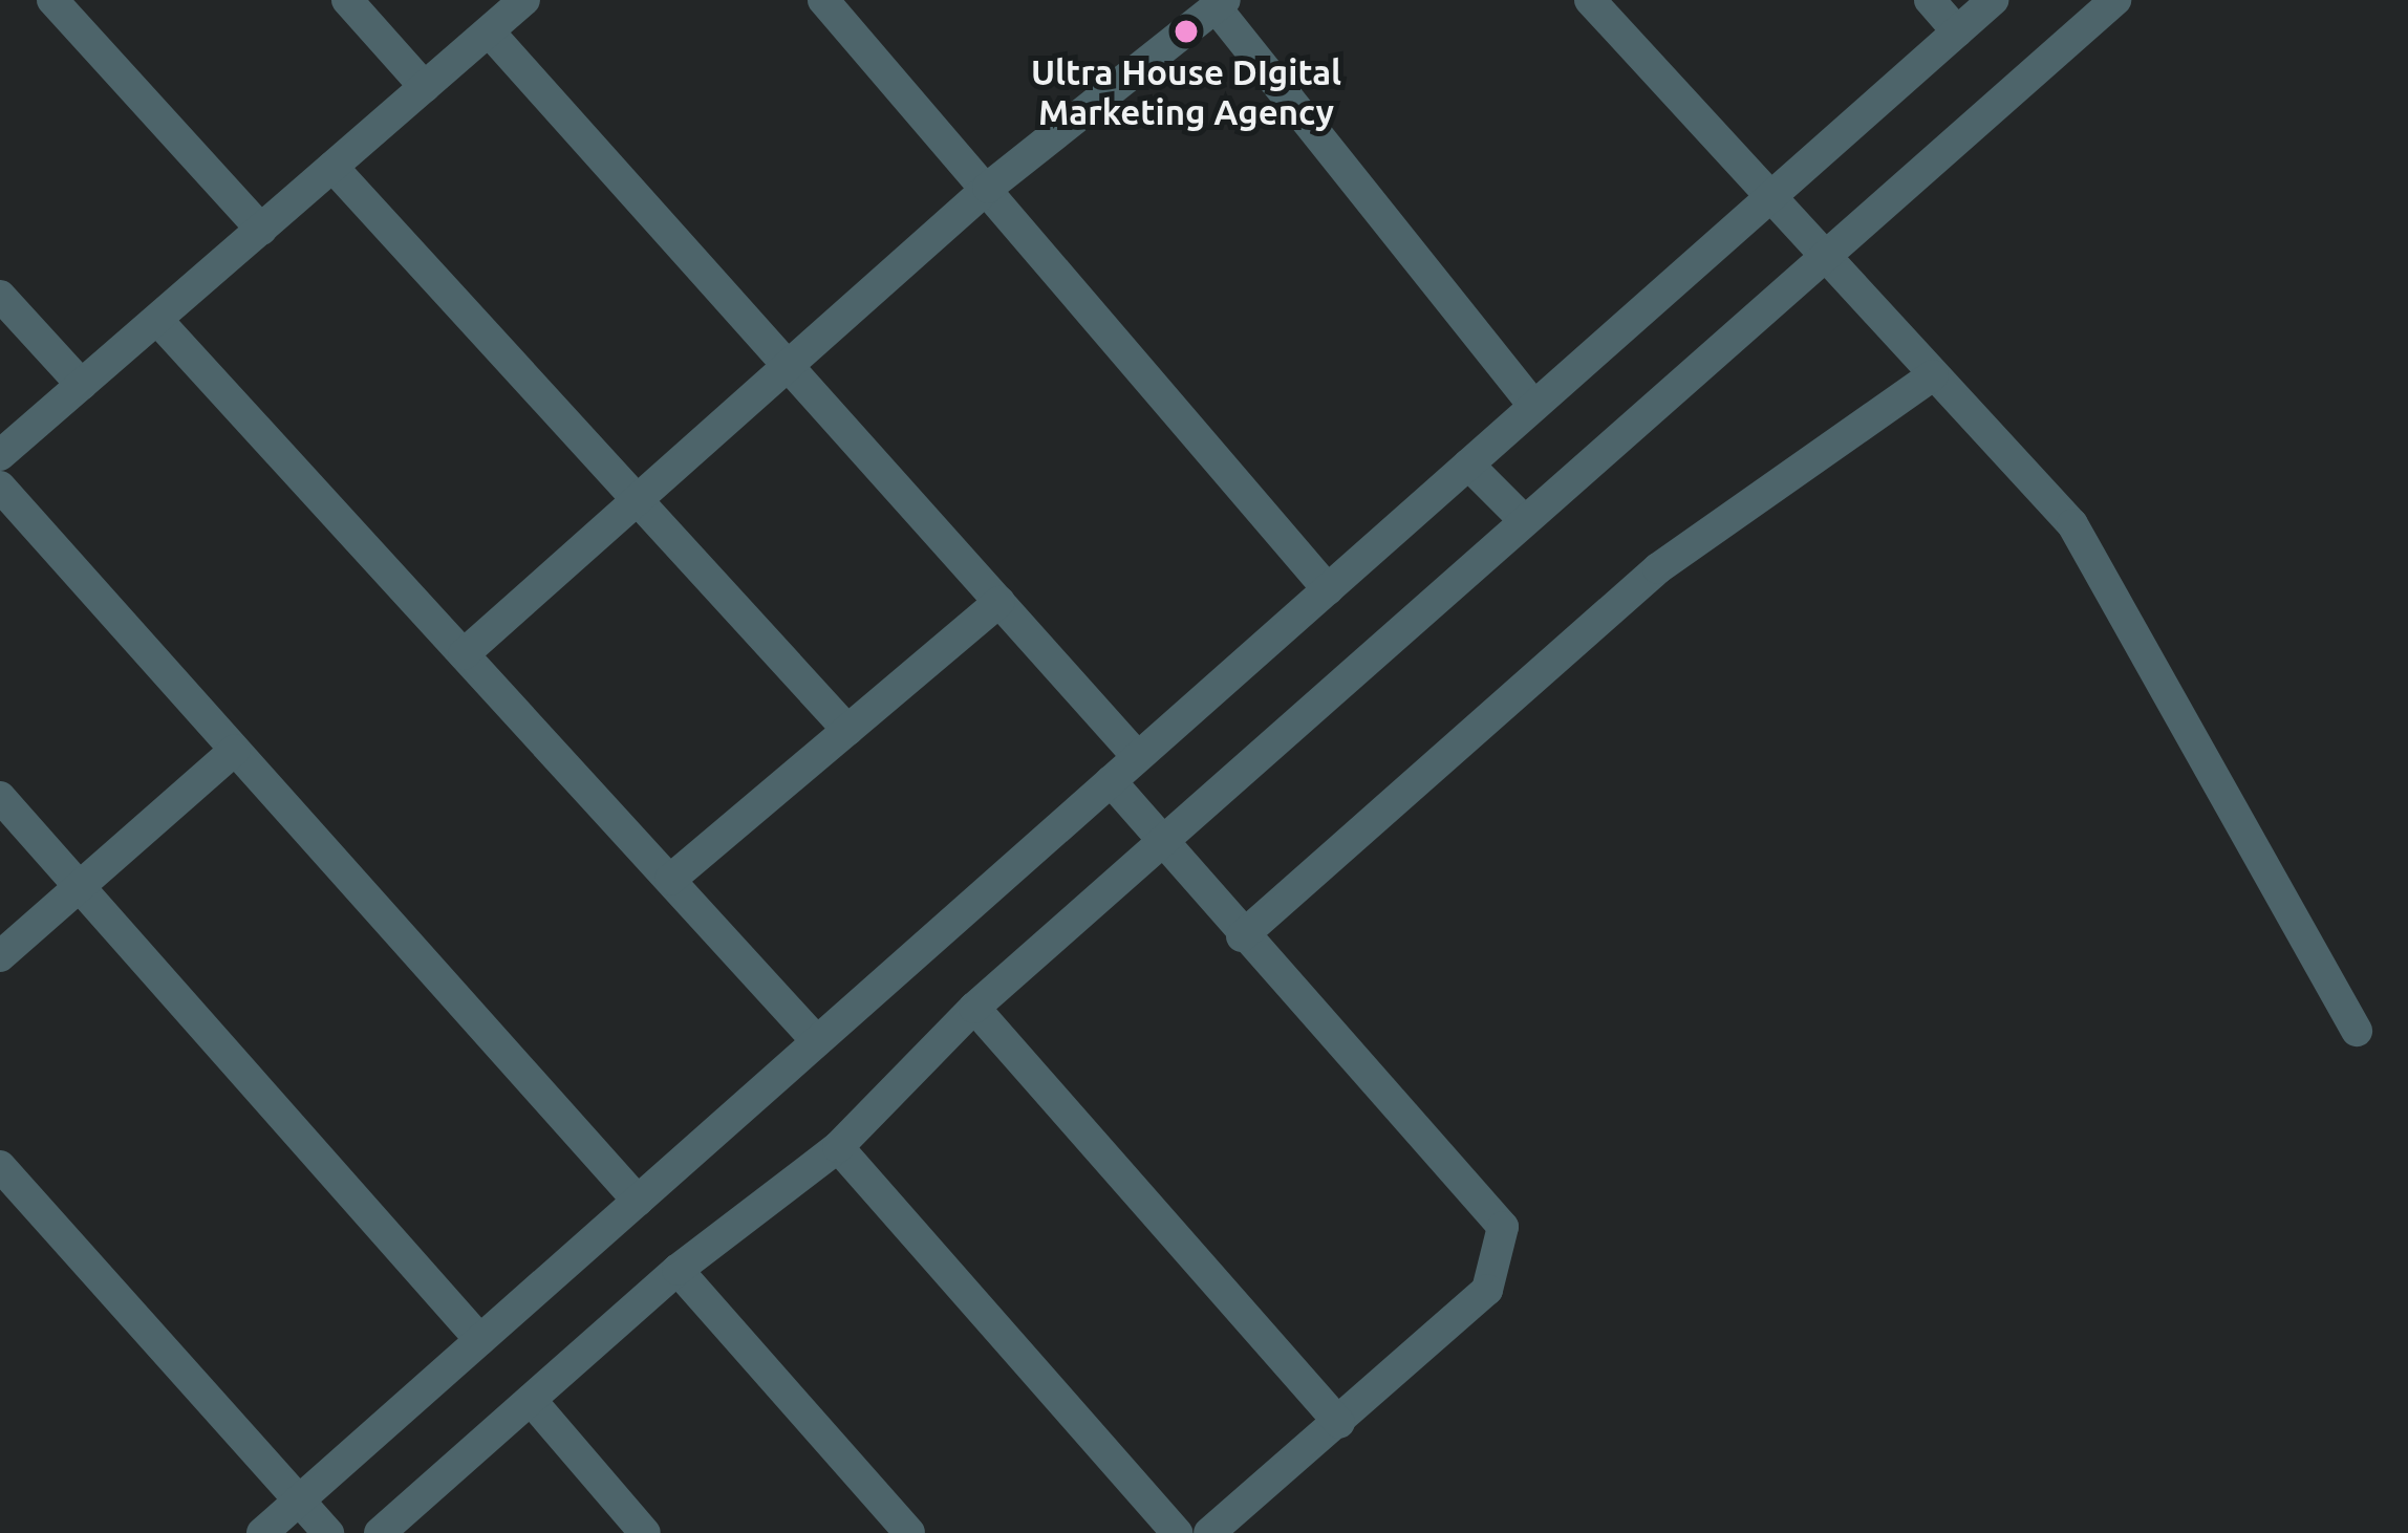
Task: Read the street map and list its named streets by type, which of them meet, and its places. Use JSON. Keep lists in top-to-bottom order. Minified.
{"places":["Ultra House DIgital Marketing Agency"]}
